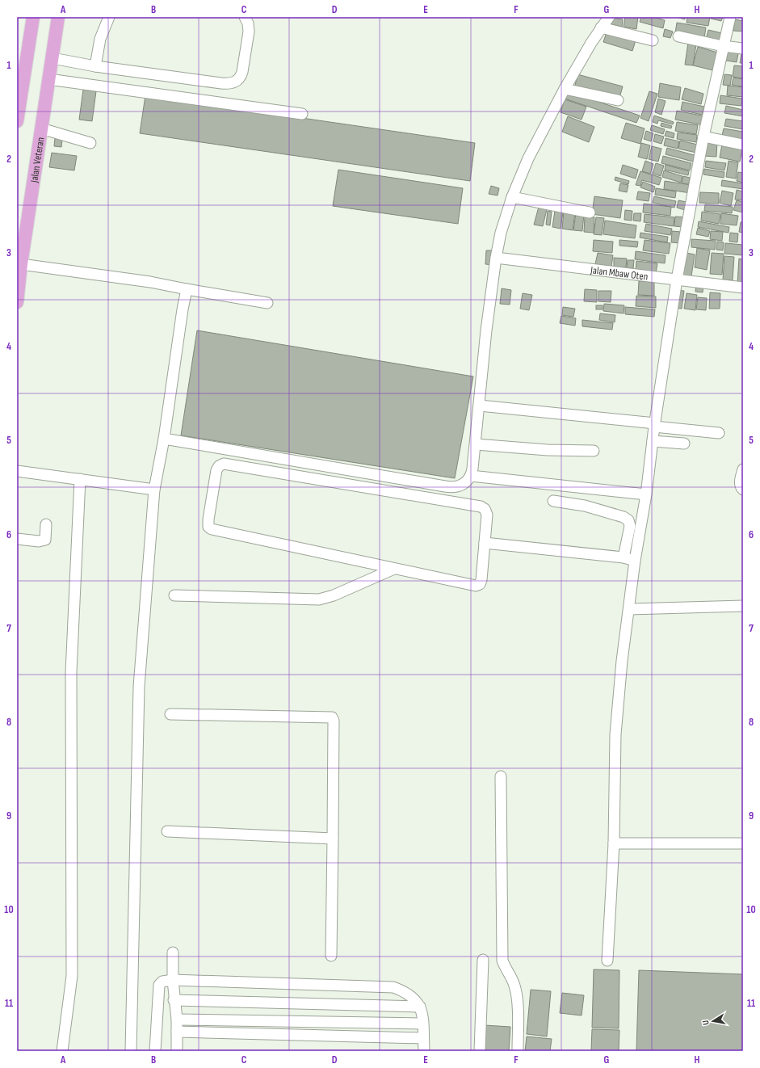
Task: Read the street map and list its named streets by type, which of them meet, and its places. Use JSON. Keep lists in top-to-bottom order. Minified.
{"streets":{"main road":["Jalan Veteran"],"street":["Jalan Mbaw Oten"]},"north":"left","grid":{"columns":["A","B","C","D","E","F","G","H"],"rows":["1","2","3","4","5","6","7","8","9","10","11"]}}
